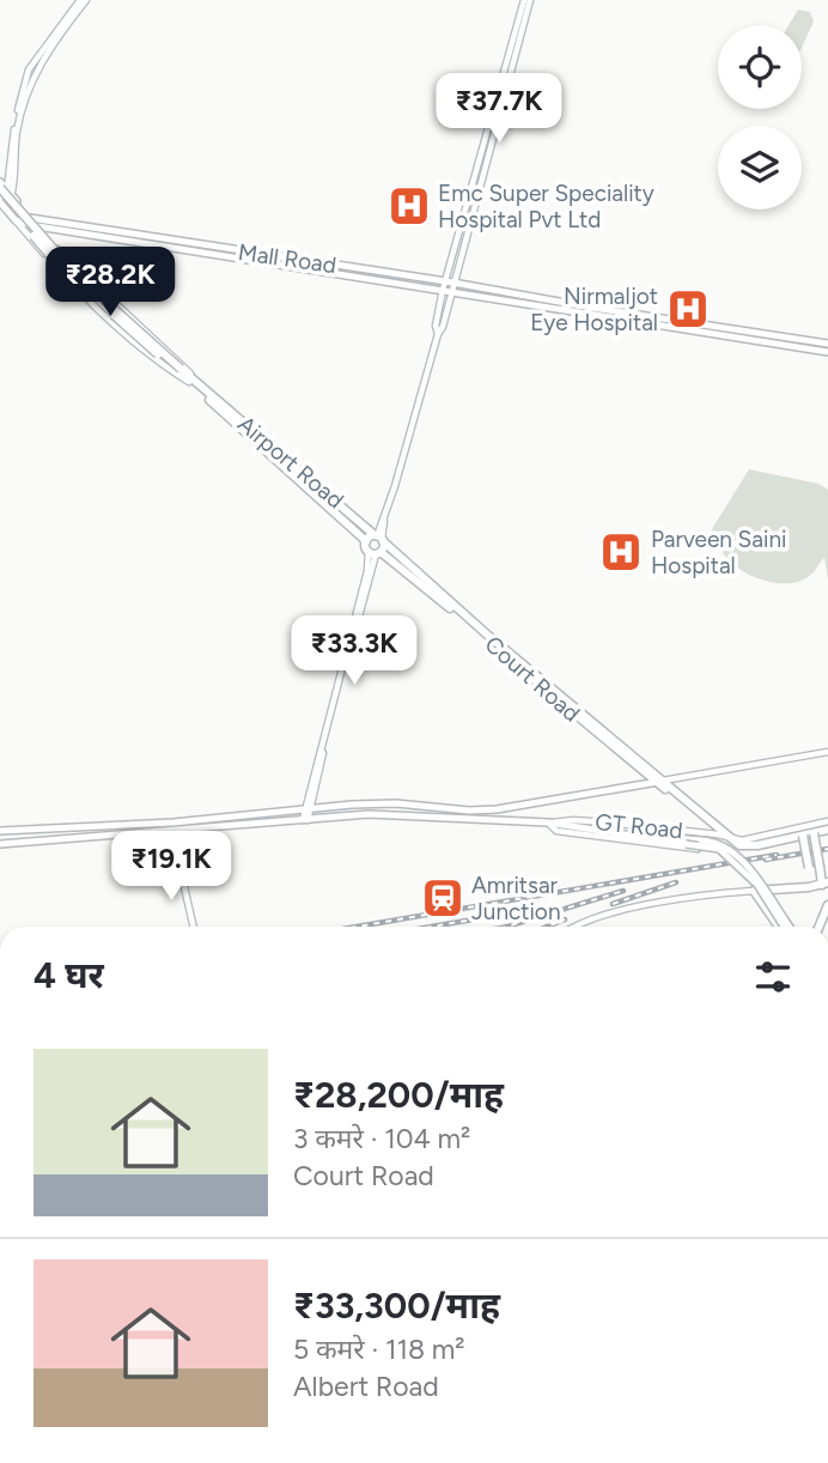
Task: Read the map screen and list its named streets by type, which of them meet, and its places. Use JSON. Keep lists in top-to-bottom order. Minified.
{"streets":{"highway":["Airport Road","Court Road"],"main road":["Mall Road","GT Road"]},"crossings":[["Airport Road","Court Road"]],"places":{"hospital":["Emc Super Speciality Hospital Pvt Ltd","Nirmaljot Eye Hospital","Parveen Saini Hospital"],"station":["Amritsar Junction"]},"page":{"price":["₹37.7K","₹28.2K","₹33.3K","₹19.1K"],"heading":"4 घर","list":[{"name":"₹28,200/माह","note":"3 कमरे · 104 m² · Court Road"},{"name":"₹33,300/माह","note":"5 कमरे · 118 m² · Albert Road"}]}}
